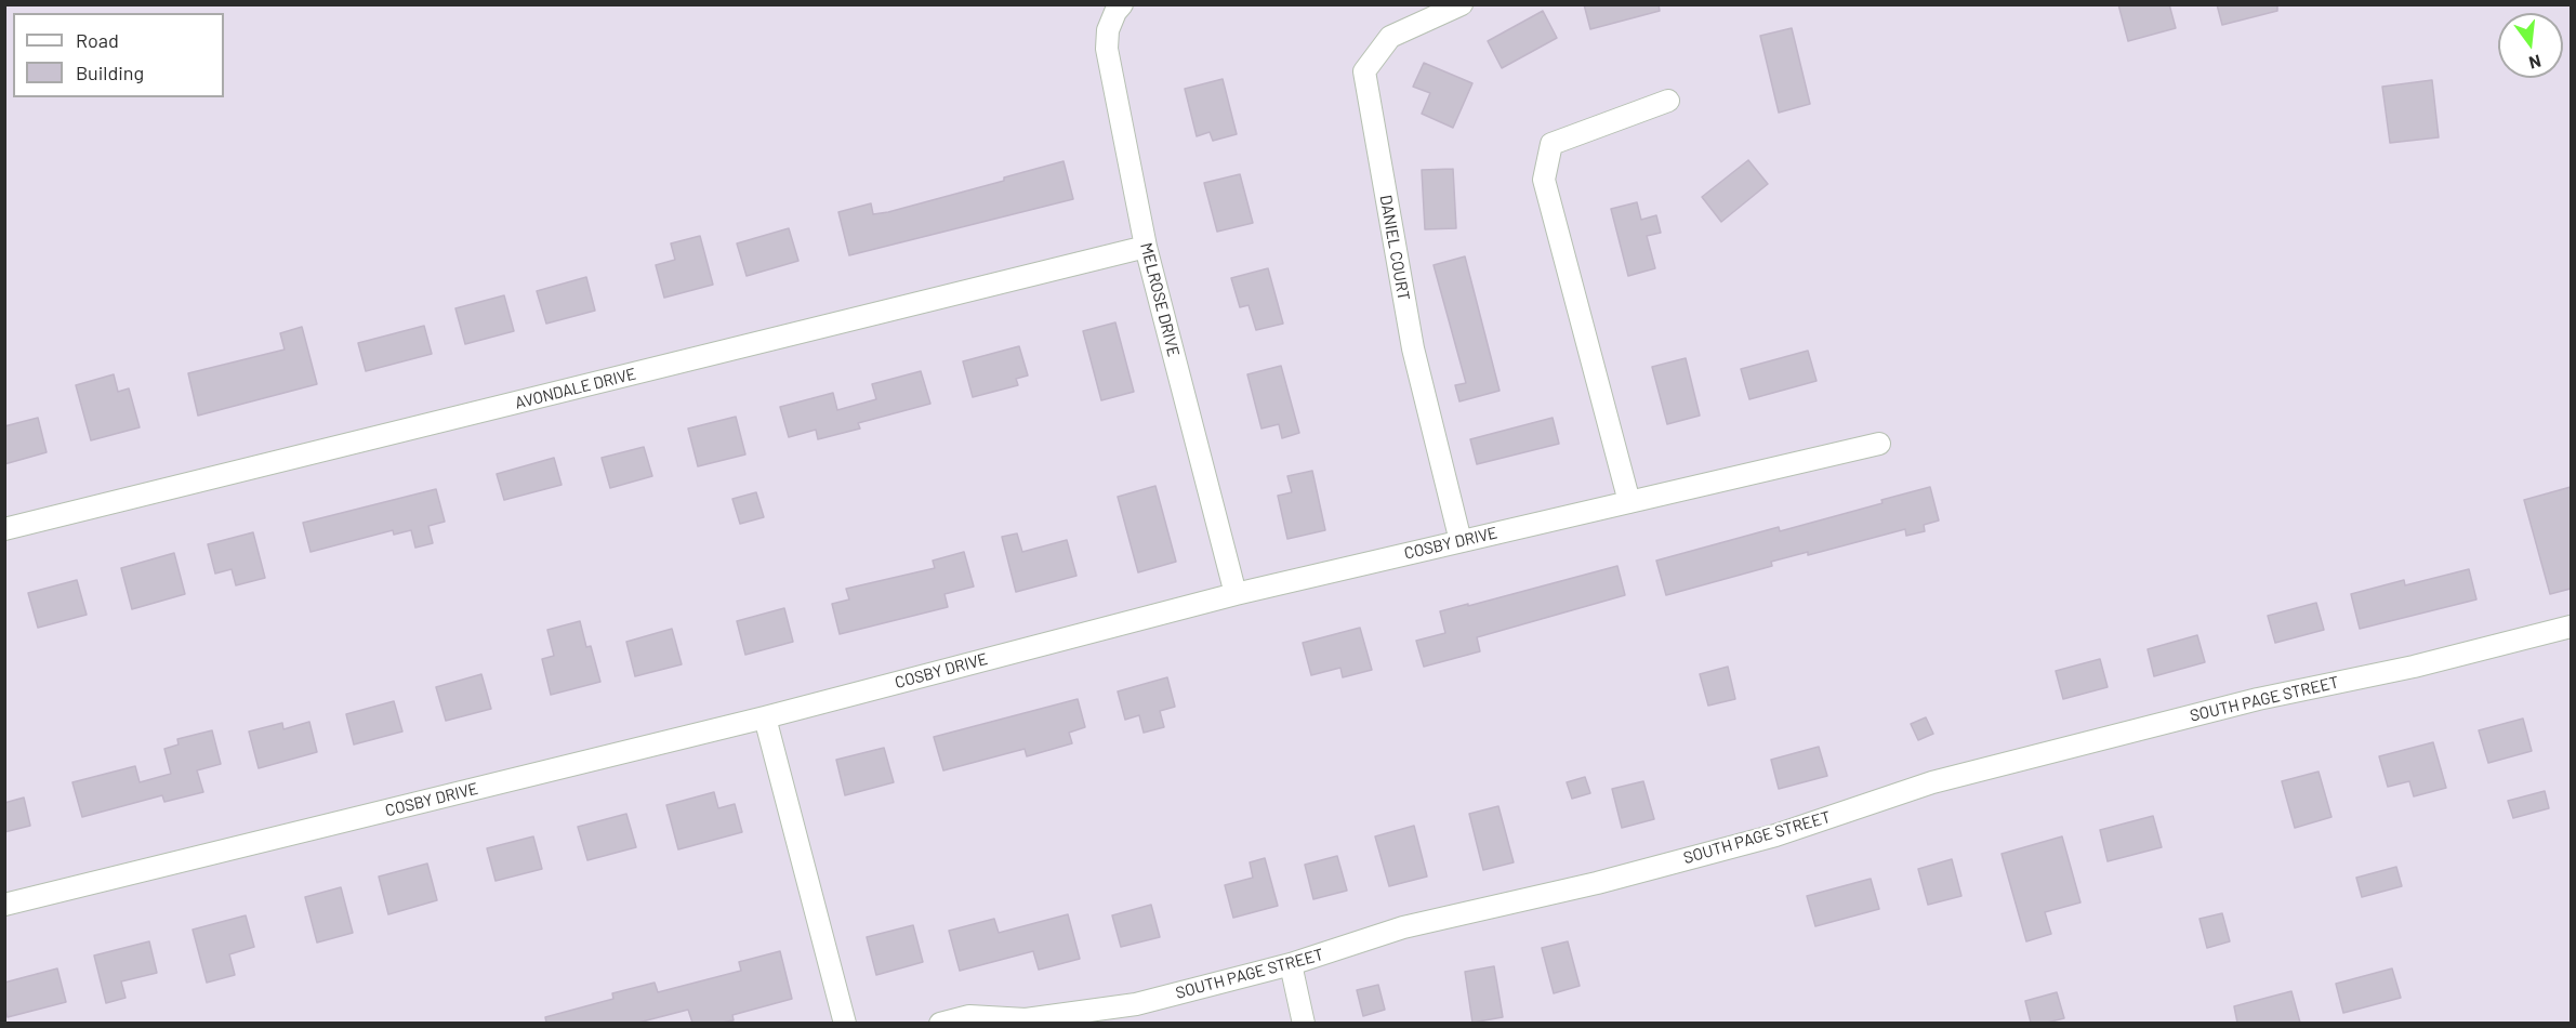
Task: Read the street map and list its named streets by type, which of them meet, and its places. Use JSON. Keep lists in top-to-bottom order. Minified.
{"streets":{"street":["DANIEL COURT","MELROSE DRIVE","AVONDALE DRIVE","COSBY DRIVE","SOUTH PAGE STREET"]},"crossings":[["DANIEL COURT","COSBY DRIVE"],["MELROSE DRIVE","AVONDALE DRIVE"],["MELROSE DRIVE","COSBY DRIVE"]],"legend":["Road","Building"],"north":"bottom"}
